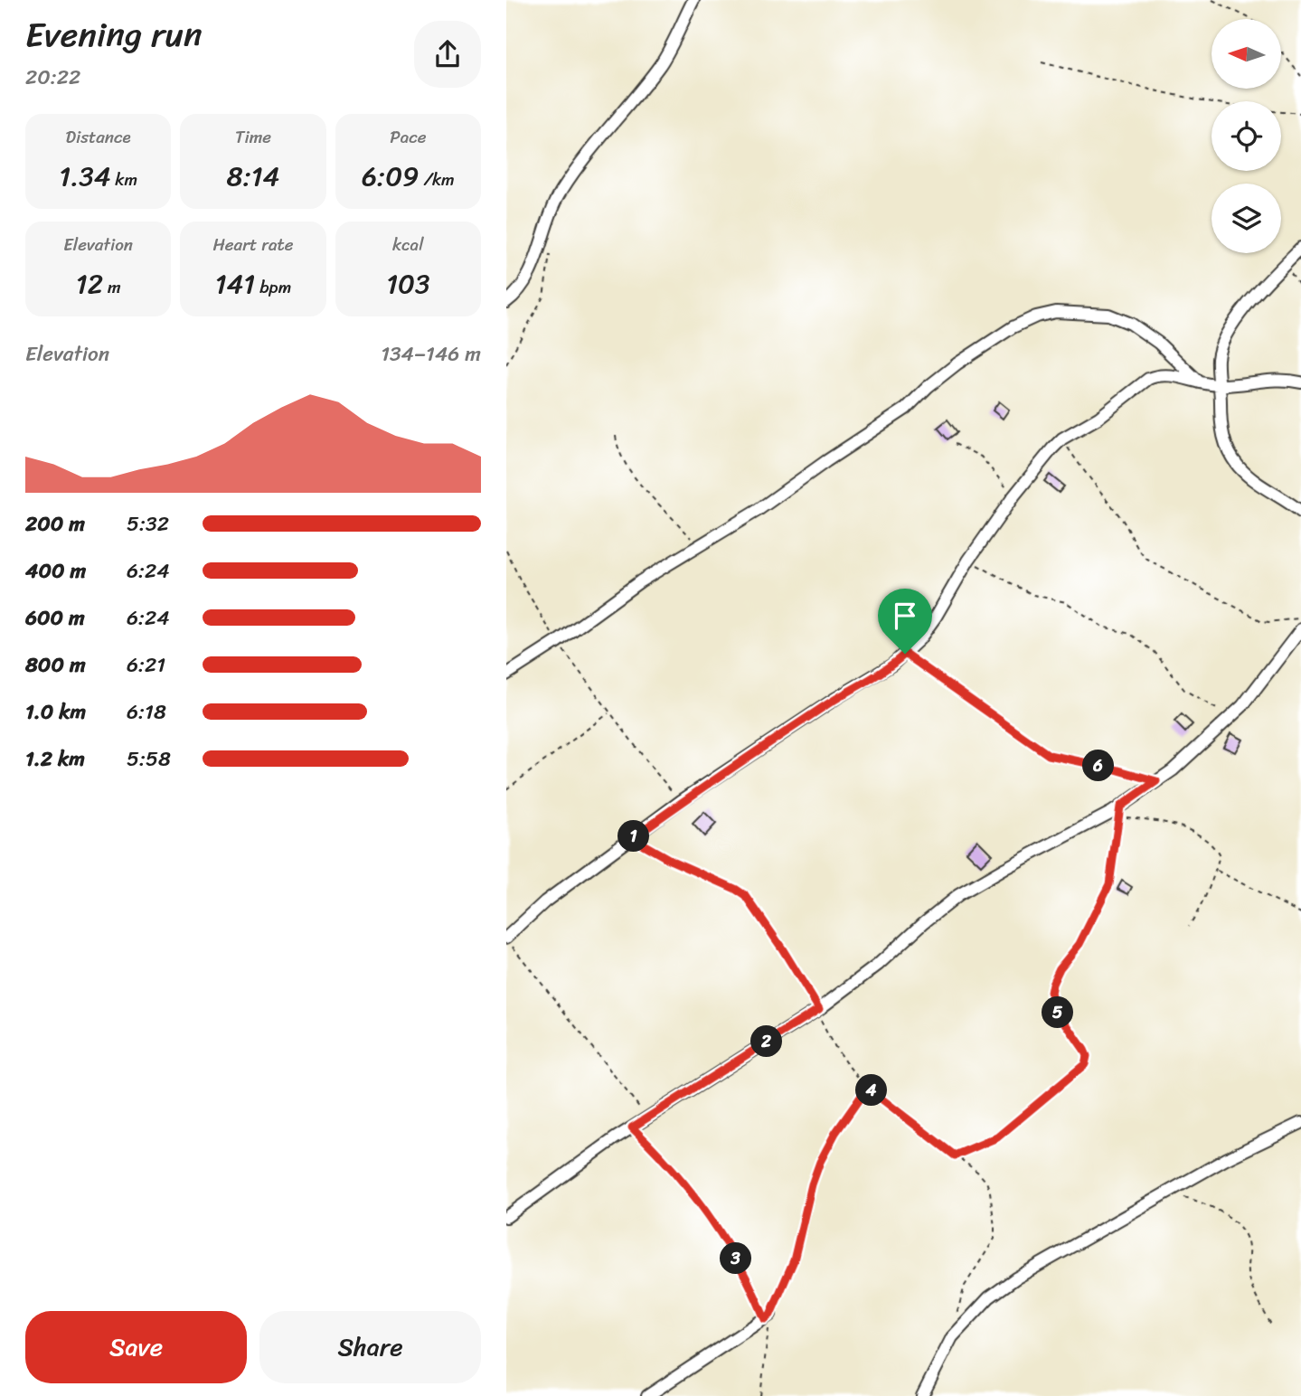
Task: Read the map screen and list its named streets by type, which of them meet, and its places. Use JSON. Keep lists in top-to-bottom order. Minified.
{"north":"left","page":{"heading":["Evening run","20:22"],"stats":[["Distance","1.34 km"],["Time","8:14"],["Pace","6:09 /km"],["Elevation","12 m"],["Heart rate","141 bpm"],["kcal","103"]],"chart":["Elevation","134–146 m"],"list":[{"name":"200 m","note":"5:32"},{"name":"400 m","note":"6:24"},{"name":"600 m","note":"6:24"},{"name":"800 m","note":"6:21"},{"name":"1.0 km","note":"6:18"},{"name":"1.2 km","note":"5:58"}],"pins":["6","1","5","2","4","3"],"buttons":["Save","Share"]}}
